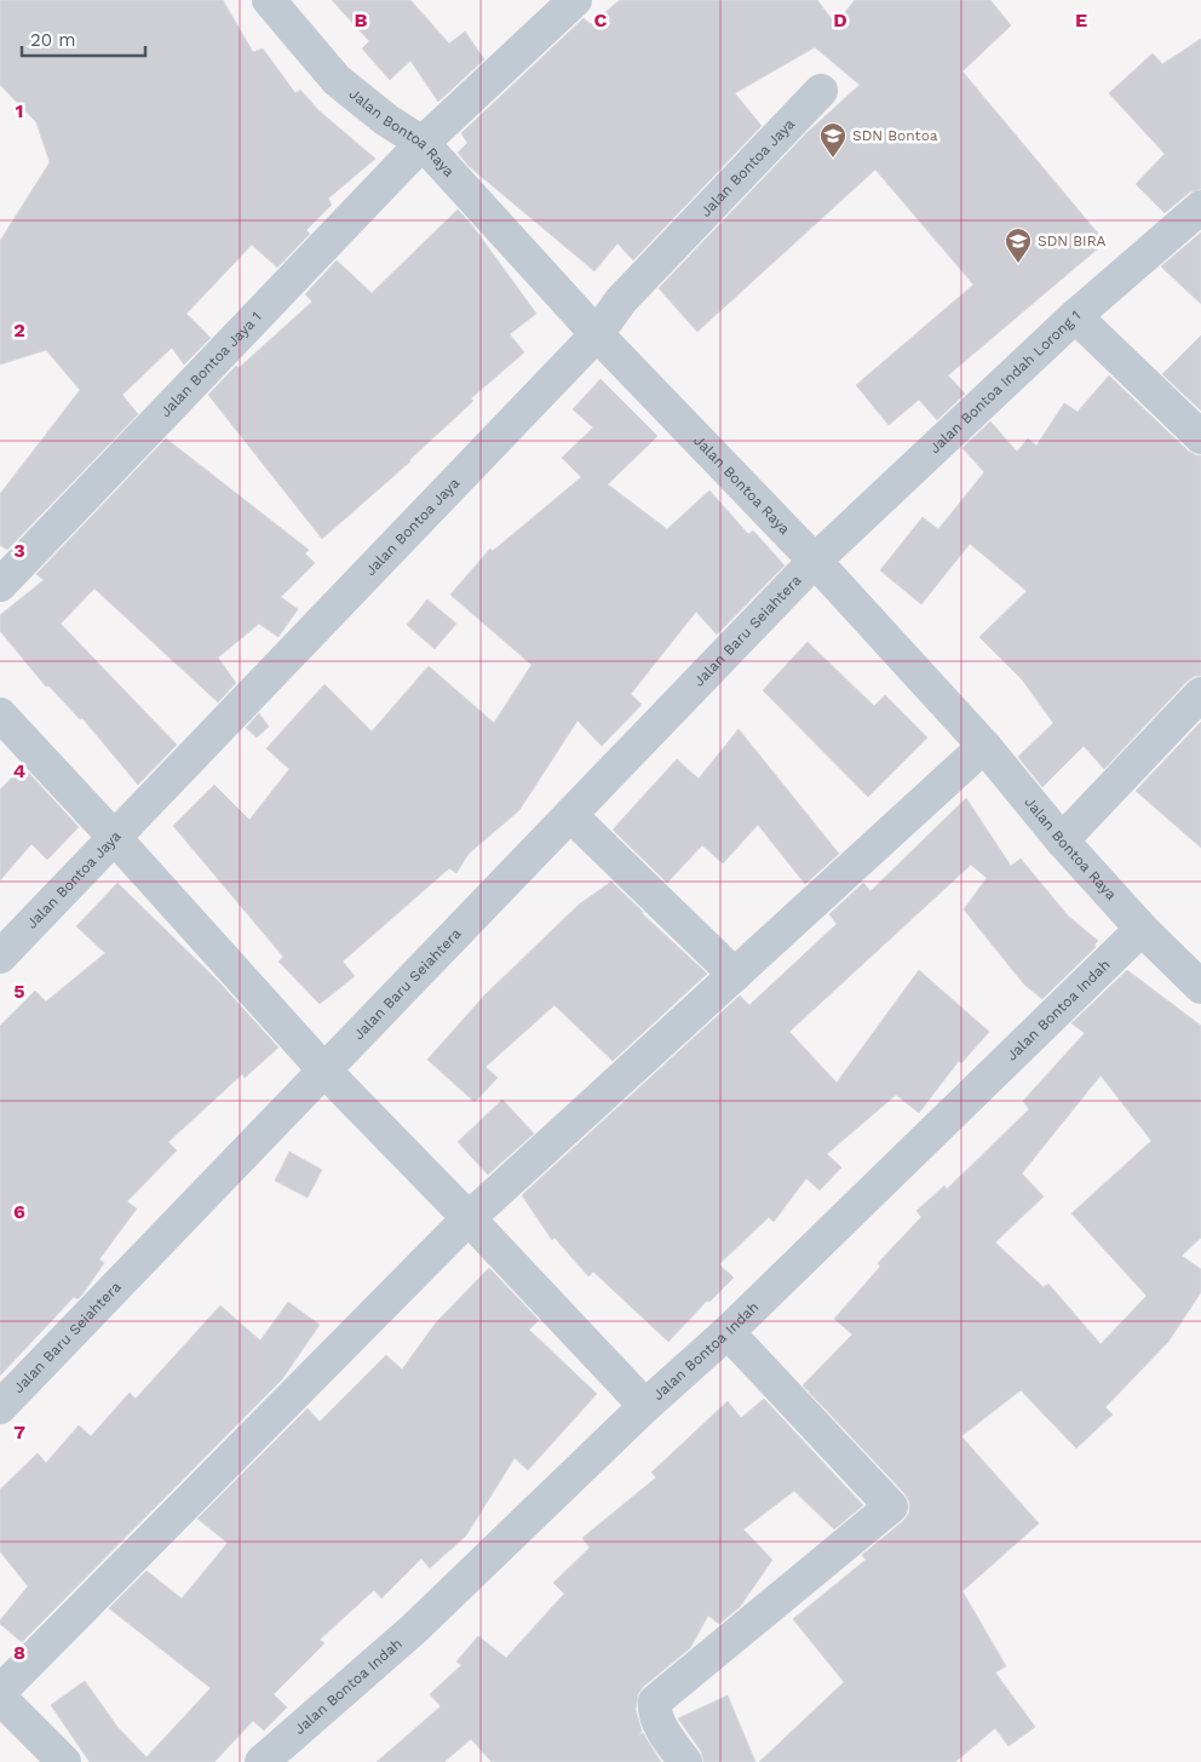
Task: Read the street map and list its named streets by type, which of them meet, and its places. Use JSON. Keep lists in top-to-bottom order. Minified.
{"streets":{"street":["Jalan Bontoa Raya","Jalan Bontoa Jaya","Jalan Bontoa Jaya 1","Jalan Bontoa Indah Lorong 1","Jalan Baru Seiahtera","Jalan Bontoa Indah"]},"crossings":[["Jalan Bontoa Raya","Jalan Bontoa Jaya"],["Jalan Bontoa Raya","Jalan Bontoa Jaya 1"],["Jalan Bontoa Raya","Jalan Bontoa Indah Lorong 1"],["Jalan Bontoa Raya","Jalan Baru Seiahtera"],["Jalan Bontoa Raya","Jalan Bontoa Indah"],["Jalan Bontoa Indah Lorong 1","Jalan Baru Seiahtera"]],"places":{"school or university":["SDN Bontoa","SDN BIRA"]},"scale_bar":"20 m","grid":{"columns":["B","C","D","E"],"rows":["1","2","3","4","5","6","7","8"]}}
